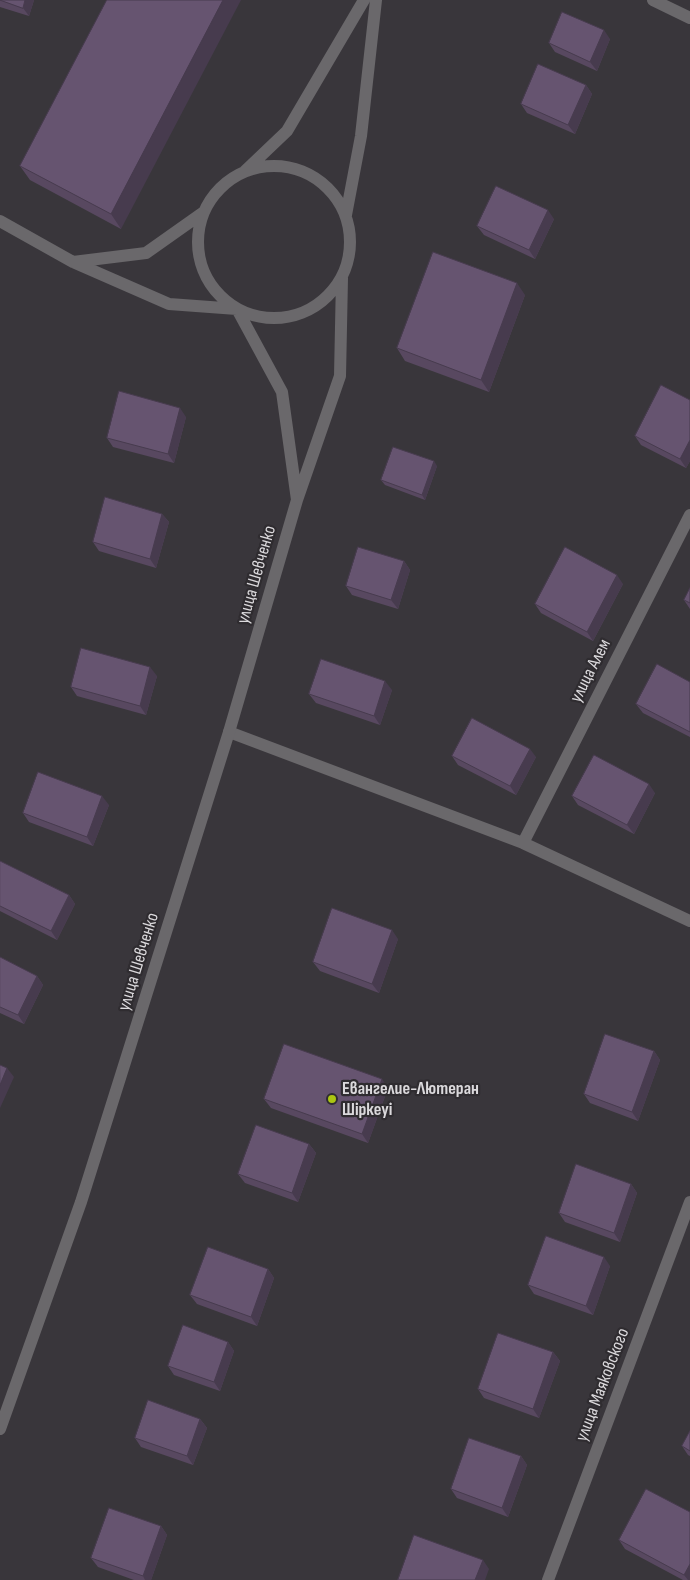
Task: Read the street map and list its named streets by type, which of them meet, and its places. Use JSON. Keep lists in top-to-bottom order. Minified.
{"streets":{"street":["улица Шевченко","улица Алем","улица Маяковского"]},"places":["Евангелие-Лютеран Шіркеуі"]}
